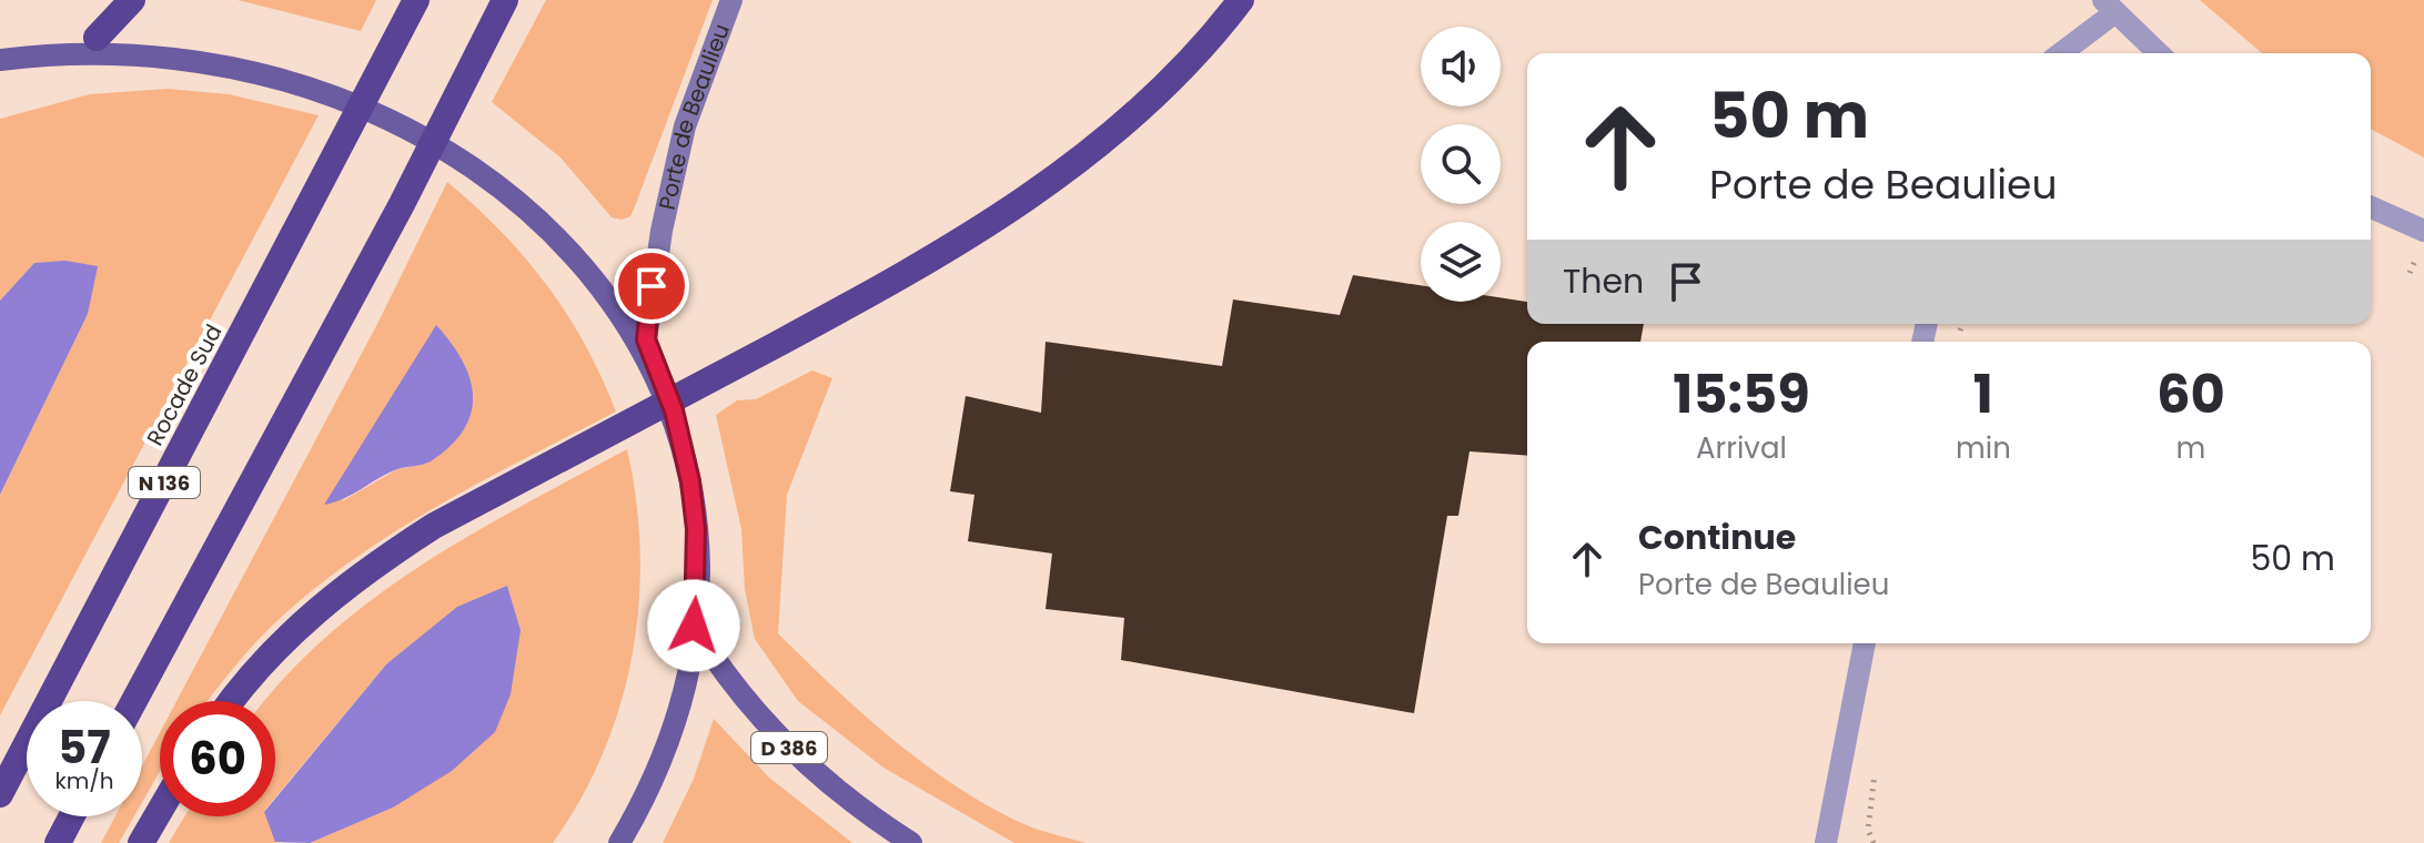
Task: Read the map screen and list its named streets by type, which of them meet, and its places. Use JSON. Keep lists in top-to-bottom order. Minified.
{"streets":{"highway":["Rocade Sud","N 136"],"main road":["Porte de Beaulieu","D 386"]},"page":{"turn":["50 m","Porte de Beaulieu"],"then":"Then","eta":["15:59","Arrival","1","min","60","m"],"list":[{"name":"Continue","note":"Porte de Beaulieu","value":"50 m"}],"speed":"57 km/h","limit":"60"}}
